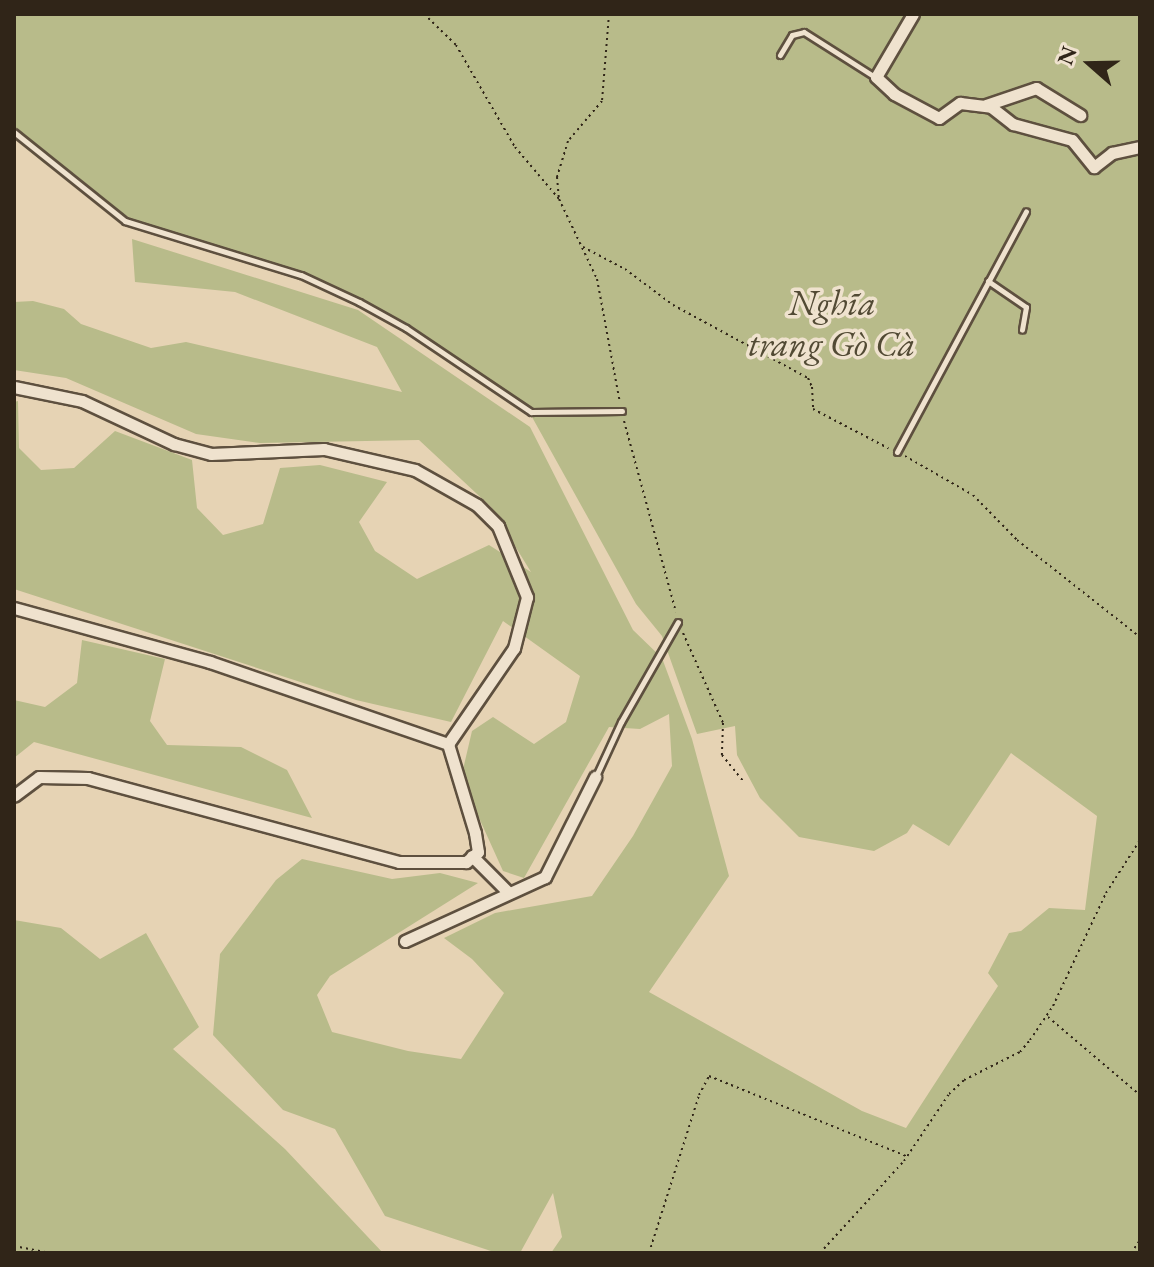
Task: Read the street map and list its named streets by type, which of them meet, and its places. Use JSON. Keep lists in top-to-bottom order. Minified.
{"parks":["Nghĩa trang Gò Cà"],"north":"left"}
